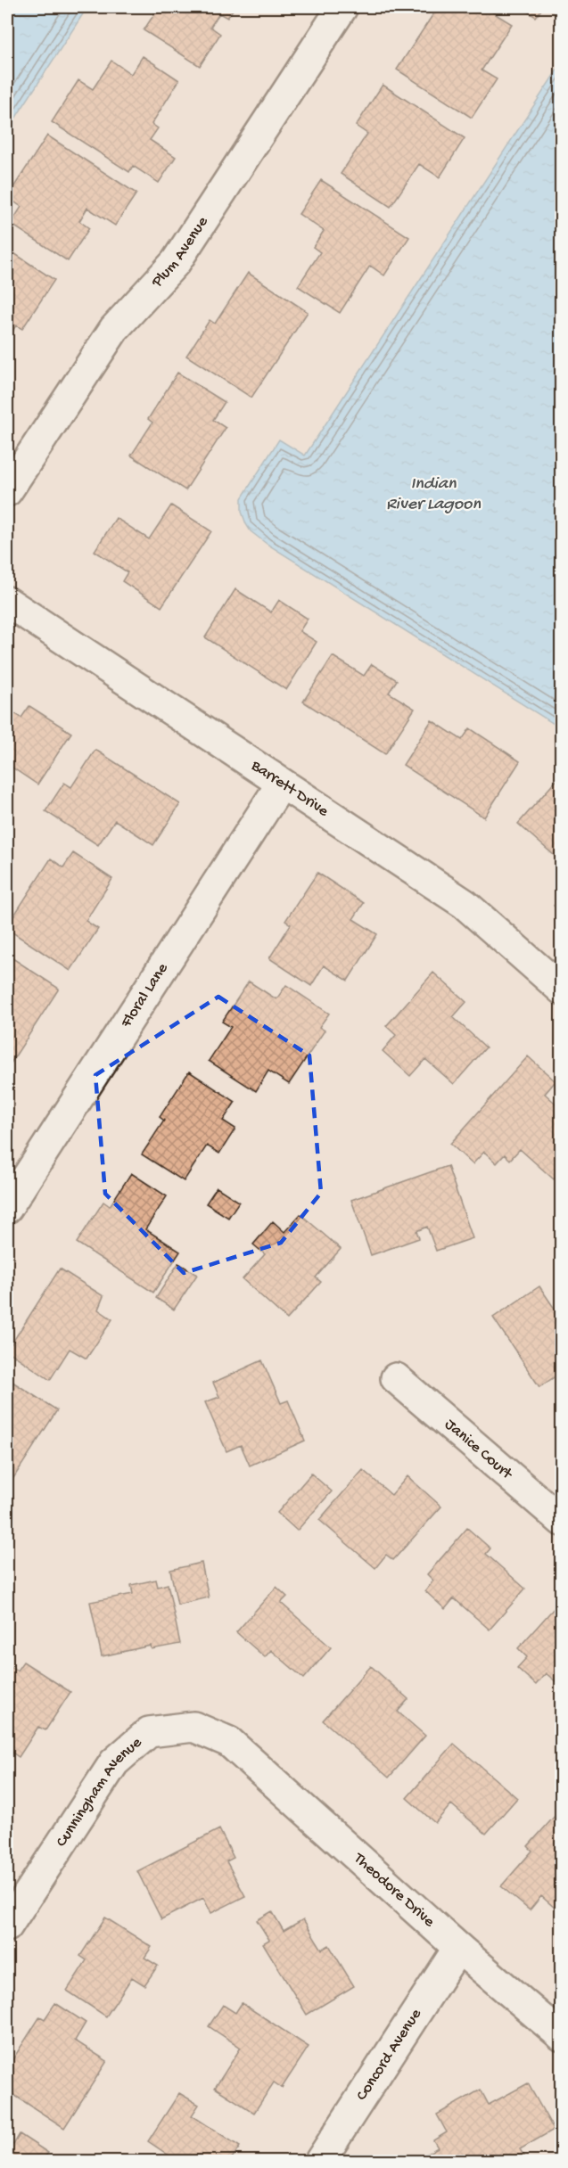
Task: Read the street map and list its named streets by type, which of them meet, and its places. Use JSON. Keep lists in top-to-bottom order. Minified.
{"streets":{"street":["Plum Avenue","Barrett Drive","Floral Lane","Janice Court","Cunningham Avenue","Theodore Drive","Concord Avenue"]},"crossings":[["Barrett Drive","Floral Lane"],["Cunningham Avenue","Theodore Drive"],["Theodore Drive","Concord Avenue"]],"water":["Indian River Lagoon"]}
